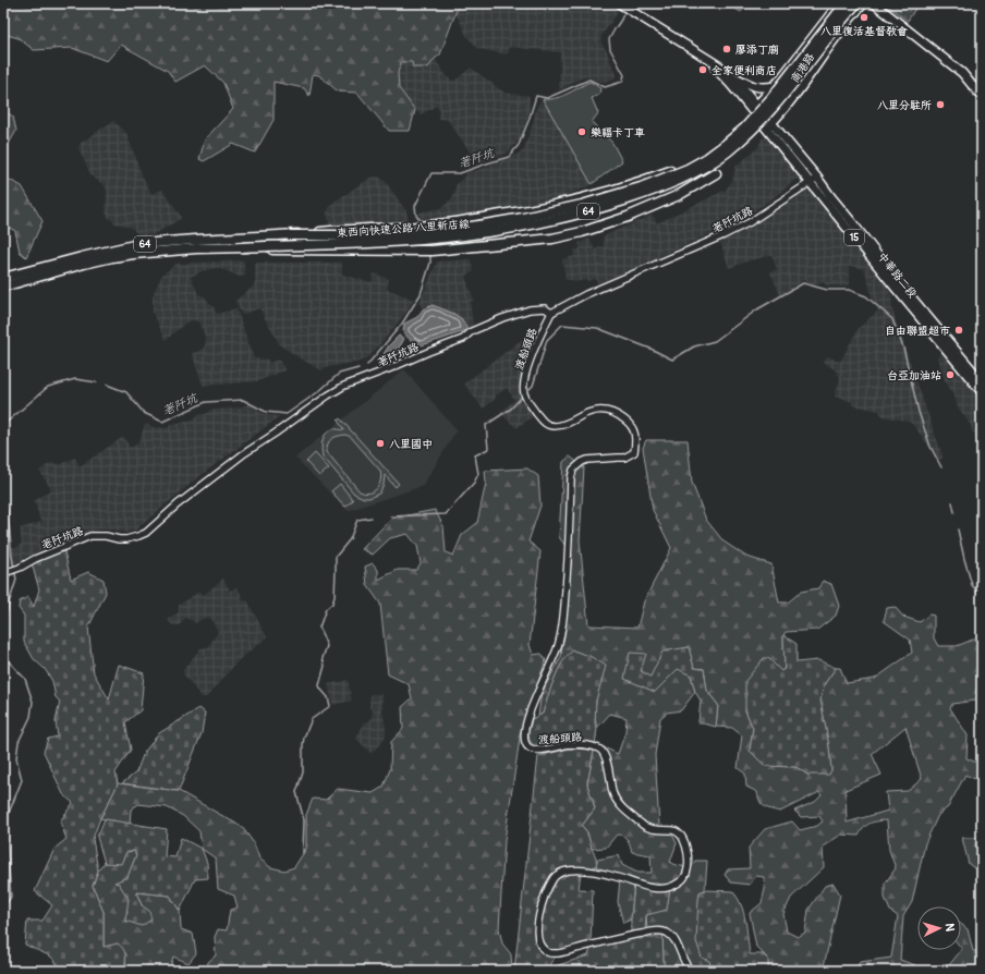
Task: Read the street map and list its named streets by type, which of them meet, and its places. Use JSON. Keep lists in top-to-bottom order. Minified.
{"streets":{"highway":["64","東西向快速公路 八里新店線"],"main road":["商港路","15","中華路二段"],"street":["荖阡坑路","渡船頭路"]},"crossings":[["商港路","中華路二段"],["荖阡坑路","中華路二段"],["荖阡坑路","渡船頭路"]],"water":["荖阡坑"],"places":["八里復活基督教會","廖添丁廟","全家便利商店","八里分駐所","樂福卡丁車","自由聯盟超市","台亞加油站","八里國中"],"north":"right"}
